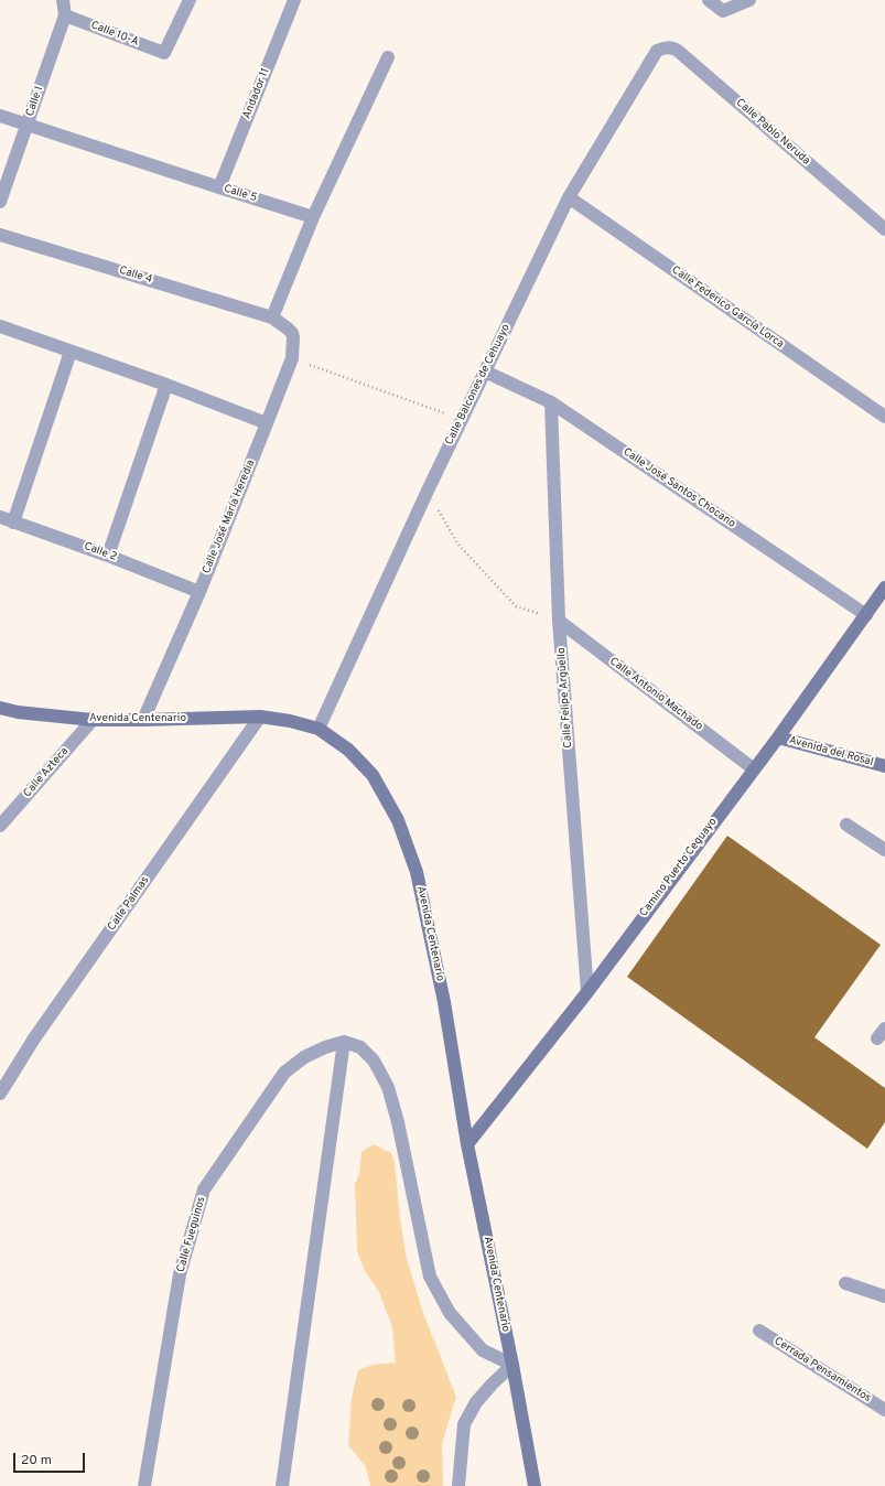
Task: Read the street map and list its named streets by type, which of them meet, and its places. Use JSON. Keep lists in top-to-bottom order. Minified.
{"streets":{"main road":["Avenida Centenario","Avenida del Rosal","Camino Puerto Ceguayo"],"street":["Calle 10-A","Andador 11","Calle 1","Calle Pablo Neruda","Calle 5","Calle 4","Calle Federico García Lorca","Calle Balcones de Cehuayo","Calle José Santos Chocano","Calle José María Heredia","Calle 2","Calle Antonio Machado","Calle Felipe Argüello","Calle Azteca","Calle Palmas","Calle Fueguinos","Cerrada Pensamientos"]},"crossings":[["Calle 10-A","Calle 1"],["Andador 11","Calle 5"],["Calle 1","Calle 5"],["Calle Pablo Neruda","Calle Balcones de Cehuayo"],["Calle 4","Calle José María Heredia"],["Calle Federico García Lorca","Calle Balcones de Cehuayo"],["Calle Balcones de Cehuayo","Calle José Santos Chocano"],["Calle Balcones de Cehuayo","Avenida Centenario"],["Calle José Santos Chocano","Calle Felipe Argüello"],["Calle José Santos Chocano","Camino Puerto Ceguayo"],["Calle José María Heredia","Calle 2"],["Calle José María Heredia","Avenida Centenario"],["Calle Antonio Machado","Calle Felipe Argüello"],["Calle Antonio Machado","Camino Puerto Ceguayo"],["Calle Felipe Argüello","Camino Puerto Ceguayo"],["Avenida Centenario","Calle Azteca"],["Avenida Centenario","Camino Puerto Ceguayo"],["Avenida Centenario","Calle Palmas"],["Avenida del Rosal","Camino Puerto Ceguayo"]],"scale_bar":"20 m"}
